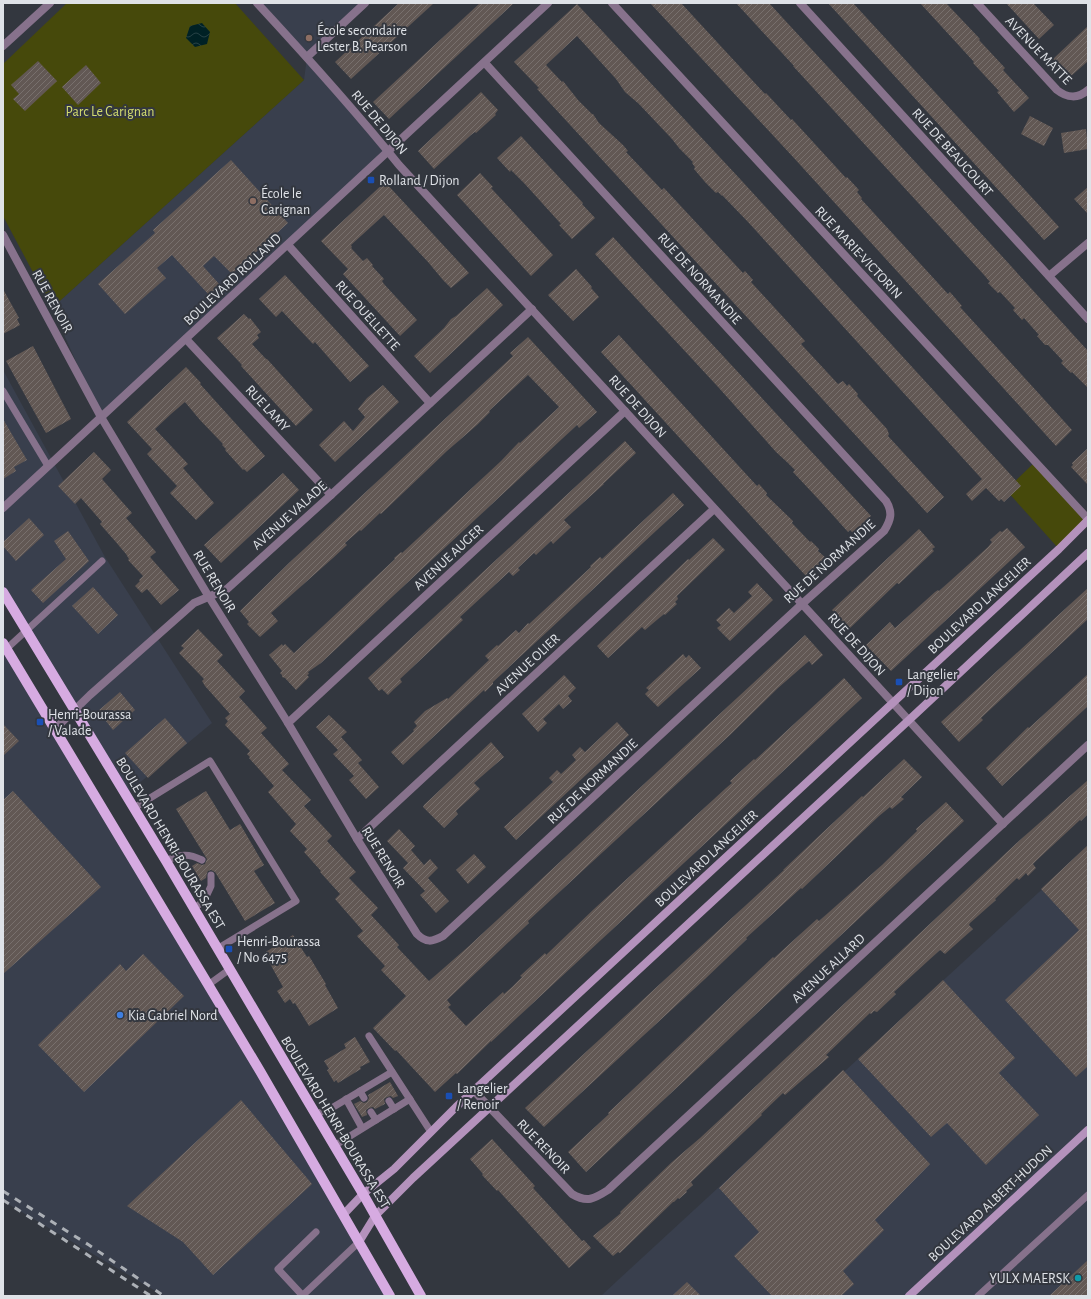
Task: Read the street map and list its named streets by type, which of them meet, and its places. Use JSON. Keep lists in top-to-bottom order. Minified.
{"streets":{"main road":["BOULEVARD LANGELIER","BOULEVARD HENRI-BOURASSA EST","BOULEVARD ALBERT-HUDON"],"street":["AVENUE MATTE","RUE DE DIJON","RUE DE BEAUCOURT","RUE MARIE-VICTORIN","RUE DE NORMANDIE","BOULEVARD ROLLAND","RUE RENOIR","RUE OUELLETTE","RUE LAMY","AVENUE VALADE","AVENUE AUGER","AVENUE OLIER","AVENUE ALLARD"]},"crossings":[["RUE DE DIJON","RUE DE NORMANDIE"],["RUE DE DIJON","BOULEVARD ROLLAND"],["RUE DE DIJON","AVENUE VALADE"],["RUE DE DIJON","AVENUE AUGER"],["RUE DE DIJON","BOULEVARD LANGELIER"],["RUE DE DIJON","AVENUE OLIER"],["RUE DE DIJON","AVENUE ALLARD"],["RUE MARIE-VICTORIN","BOULEVARD LANGELIER"],["RUE DE NORMANDIE","BOULEVARD ROLLAND"],["RUE DE NORMANDIE","RUE RENOIR"],["BOULEVARD ROLLAND","RUE RENOIR"],["BOULEVARD ROLLAND","RUE OUELLETTE"],["BOULEVARD ROLLAND","RUE LAMY"],["RUE RENOIR","AVENUE VALADE"],["RUE RENOIR","AVENUE AUGER"],["RUE RENOIR","BOULEVARD LANGELIER"],["RUE RENOIR","AVENUE OLIER"],["RUE RENOIR","AVENUE ALLARD"],["RUE OUELLETTE","AVENUE VALADE"],["RUE LAMY","AVENUE VALADE"],["AVENUE VALADE","BOULEVARD HENRI-BOURASSA EST"],["BOULEVARD LANGELIER","BOULEVARD HENRI-BOURASSA EST"]],"parks":["Parc Le Carignan"],"places":{"other":["École secondaire Lester B. Pearson","École le Carignan","Kia Gabriel Nord","YULX MAERSK"],"transit":["Rolland / Dijon","Langelier / Dijon","Henri-Bourassa / Valade","Henri-Bourassa / No 6475","Langelier / Renoir"]}}
